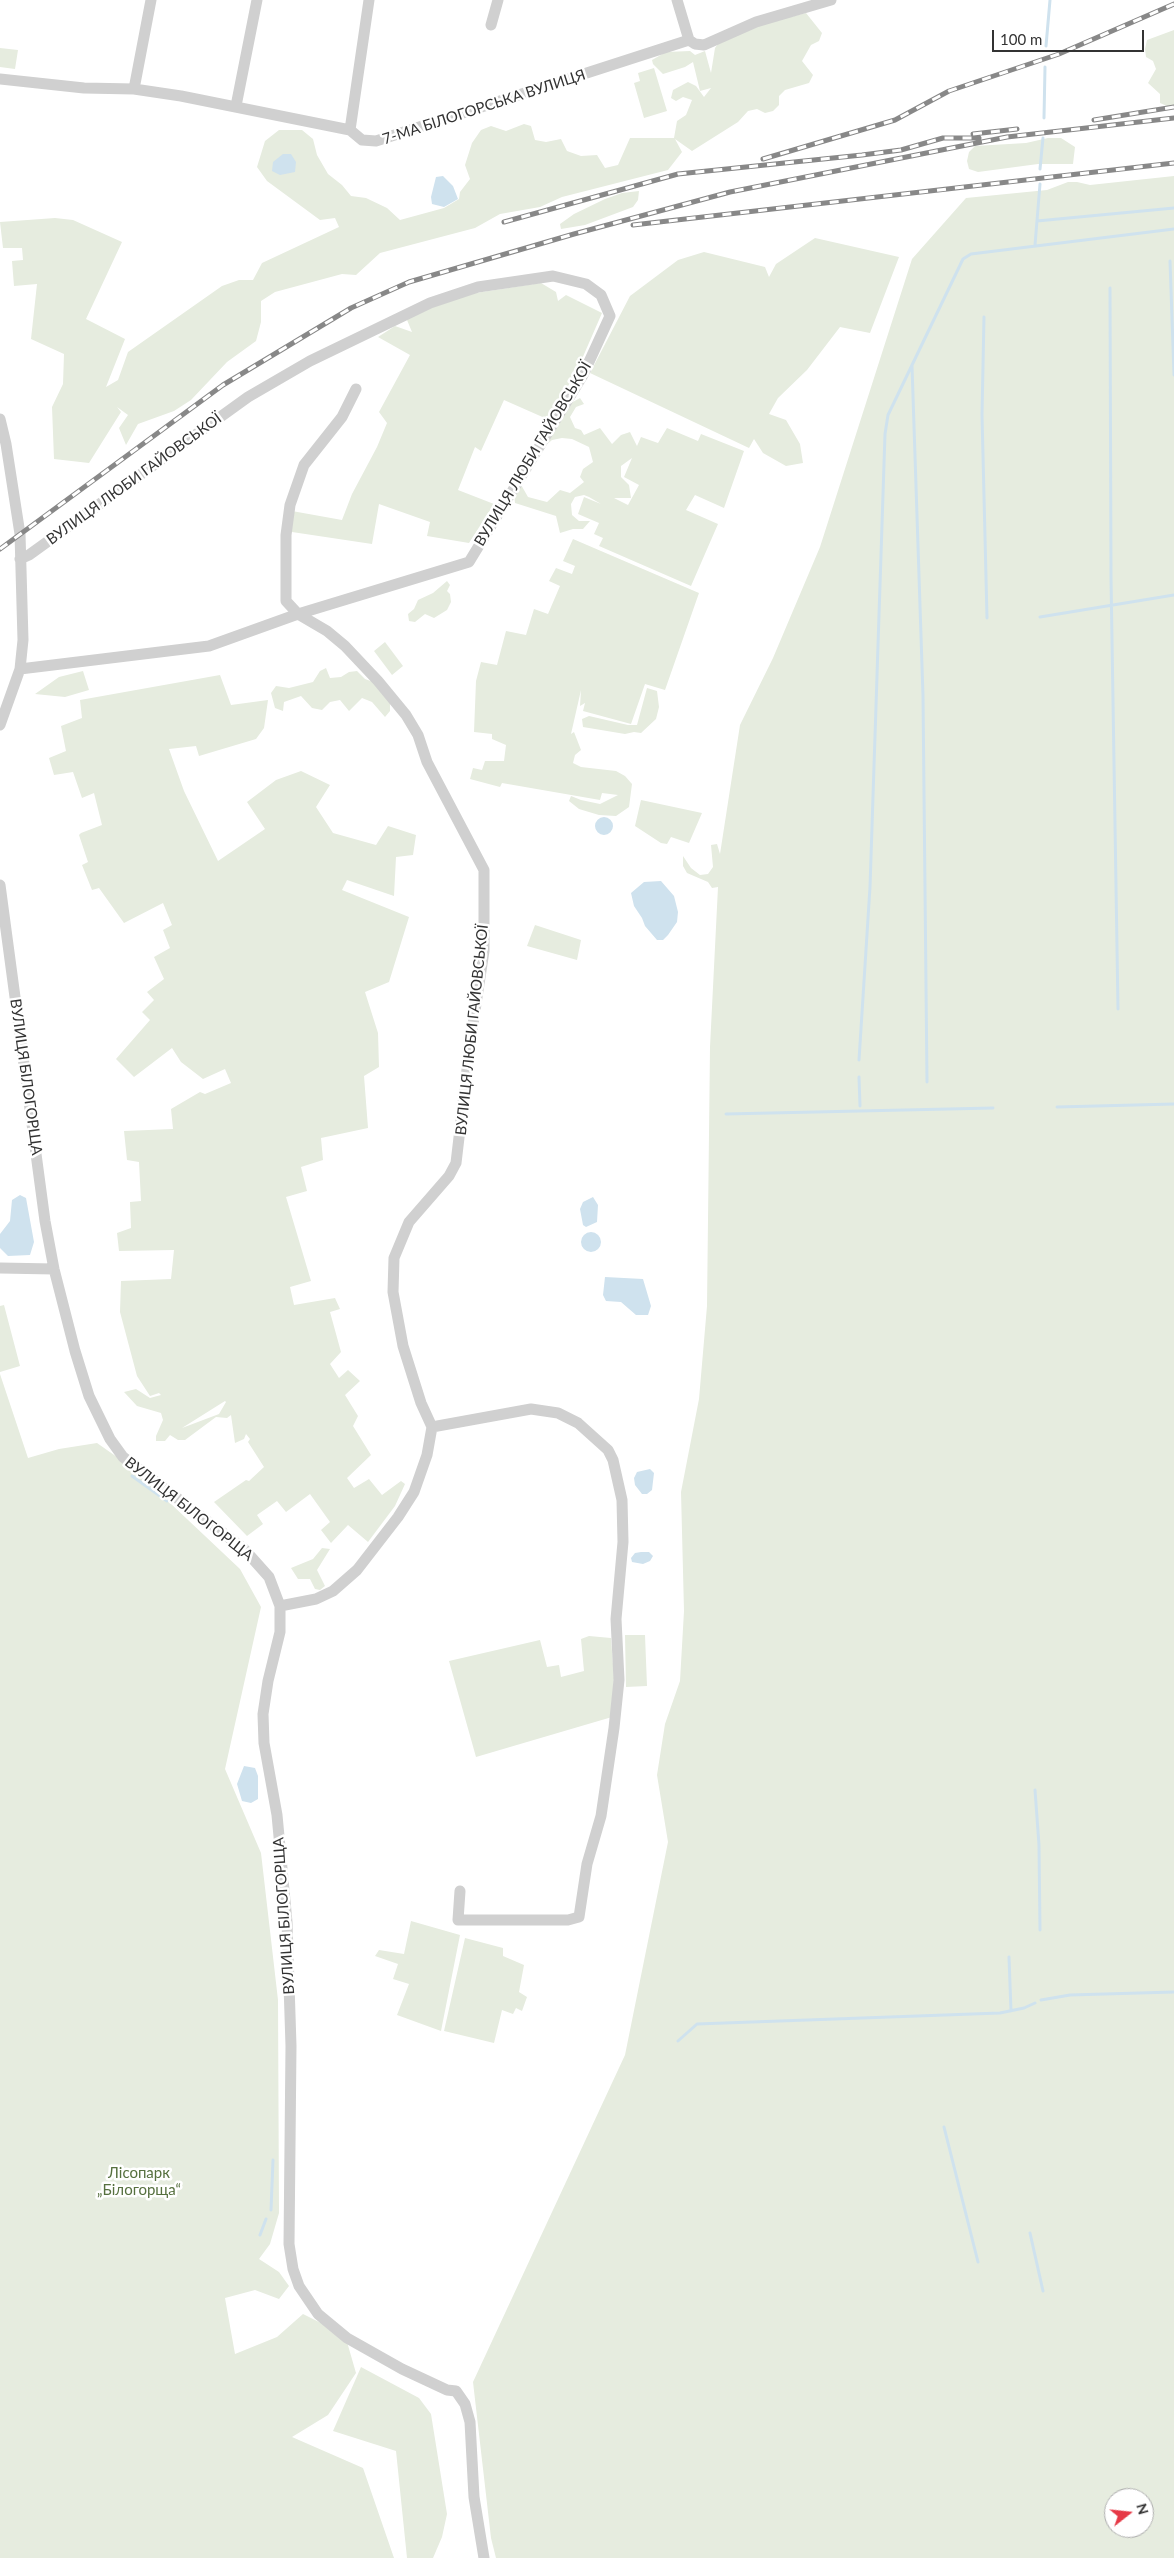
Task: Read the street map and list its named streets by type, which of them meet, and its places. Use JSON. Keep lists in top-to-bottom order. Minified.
{"streets":{"street":["7-МА БІЛОГОРСЬКА ВУЛИЦЯ","ВУЛИЦЯ ЛЮБИ ГАЙОВСЬКОЇ","ВУЛИЦЯ БІЛОГОРЩА"]},"parks":["Лісопарк „Білогорща“"],"scale_bar":"100 m","north":"right"}
